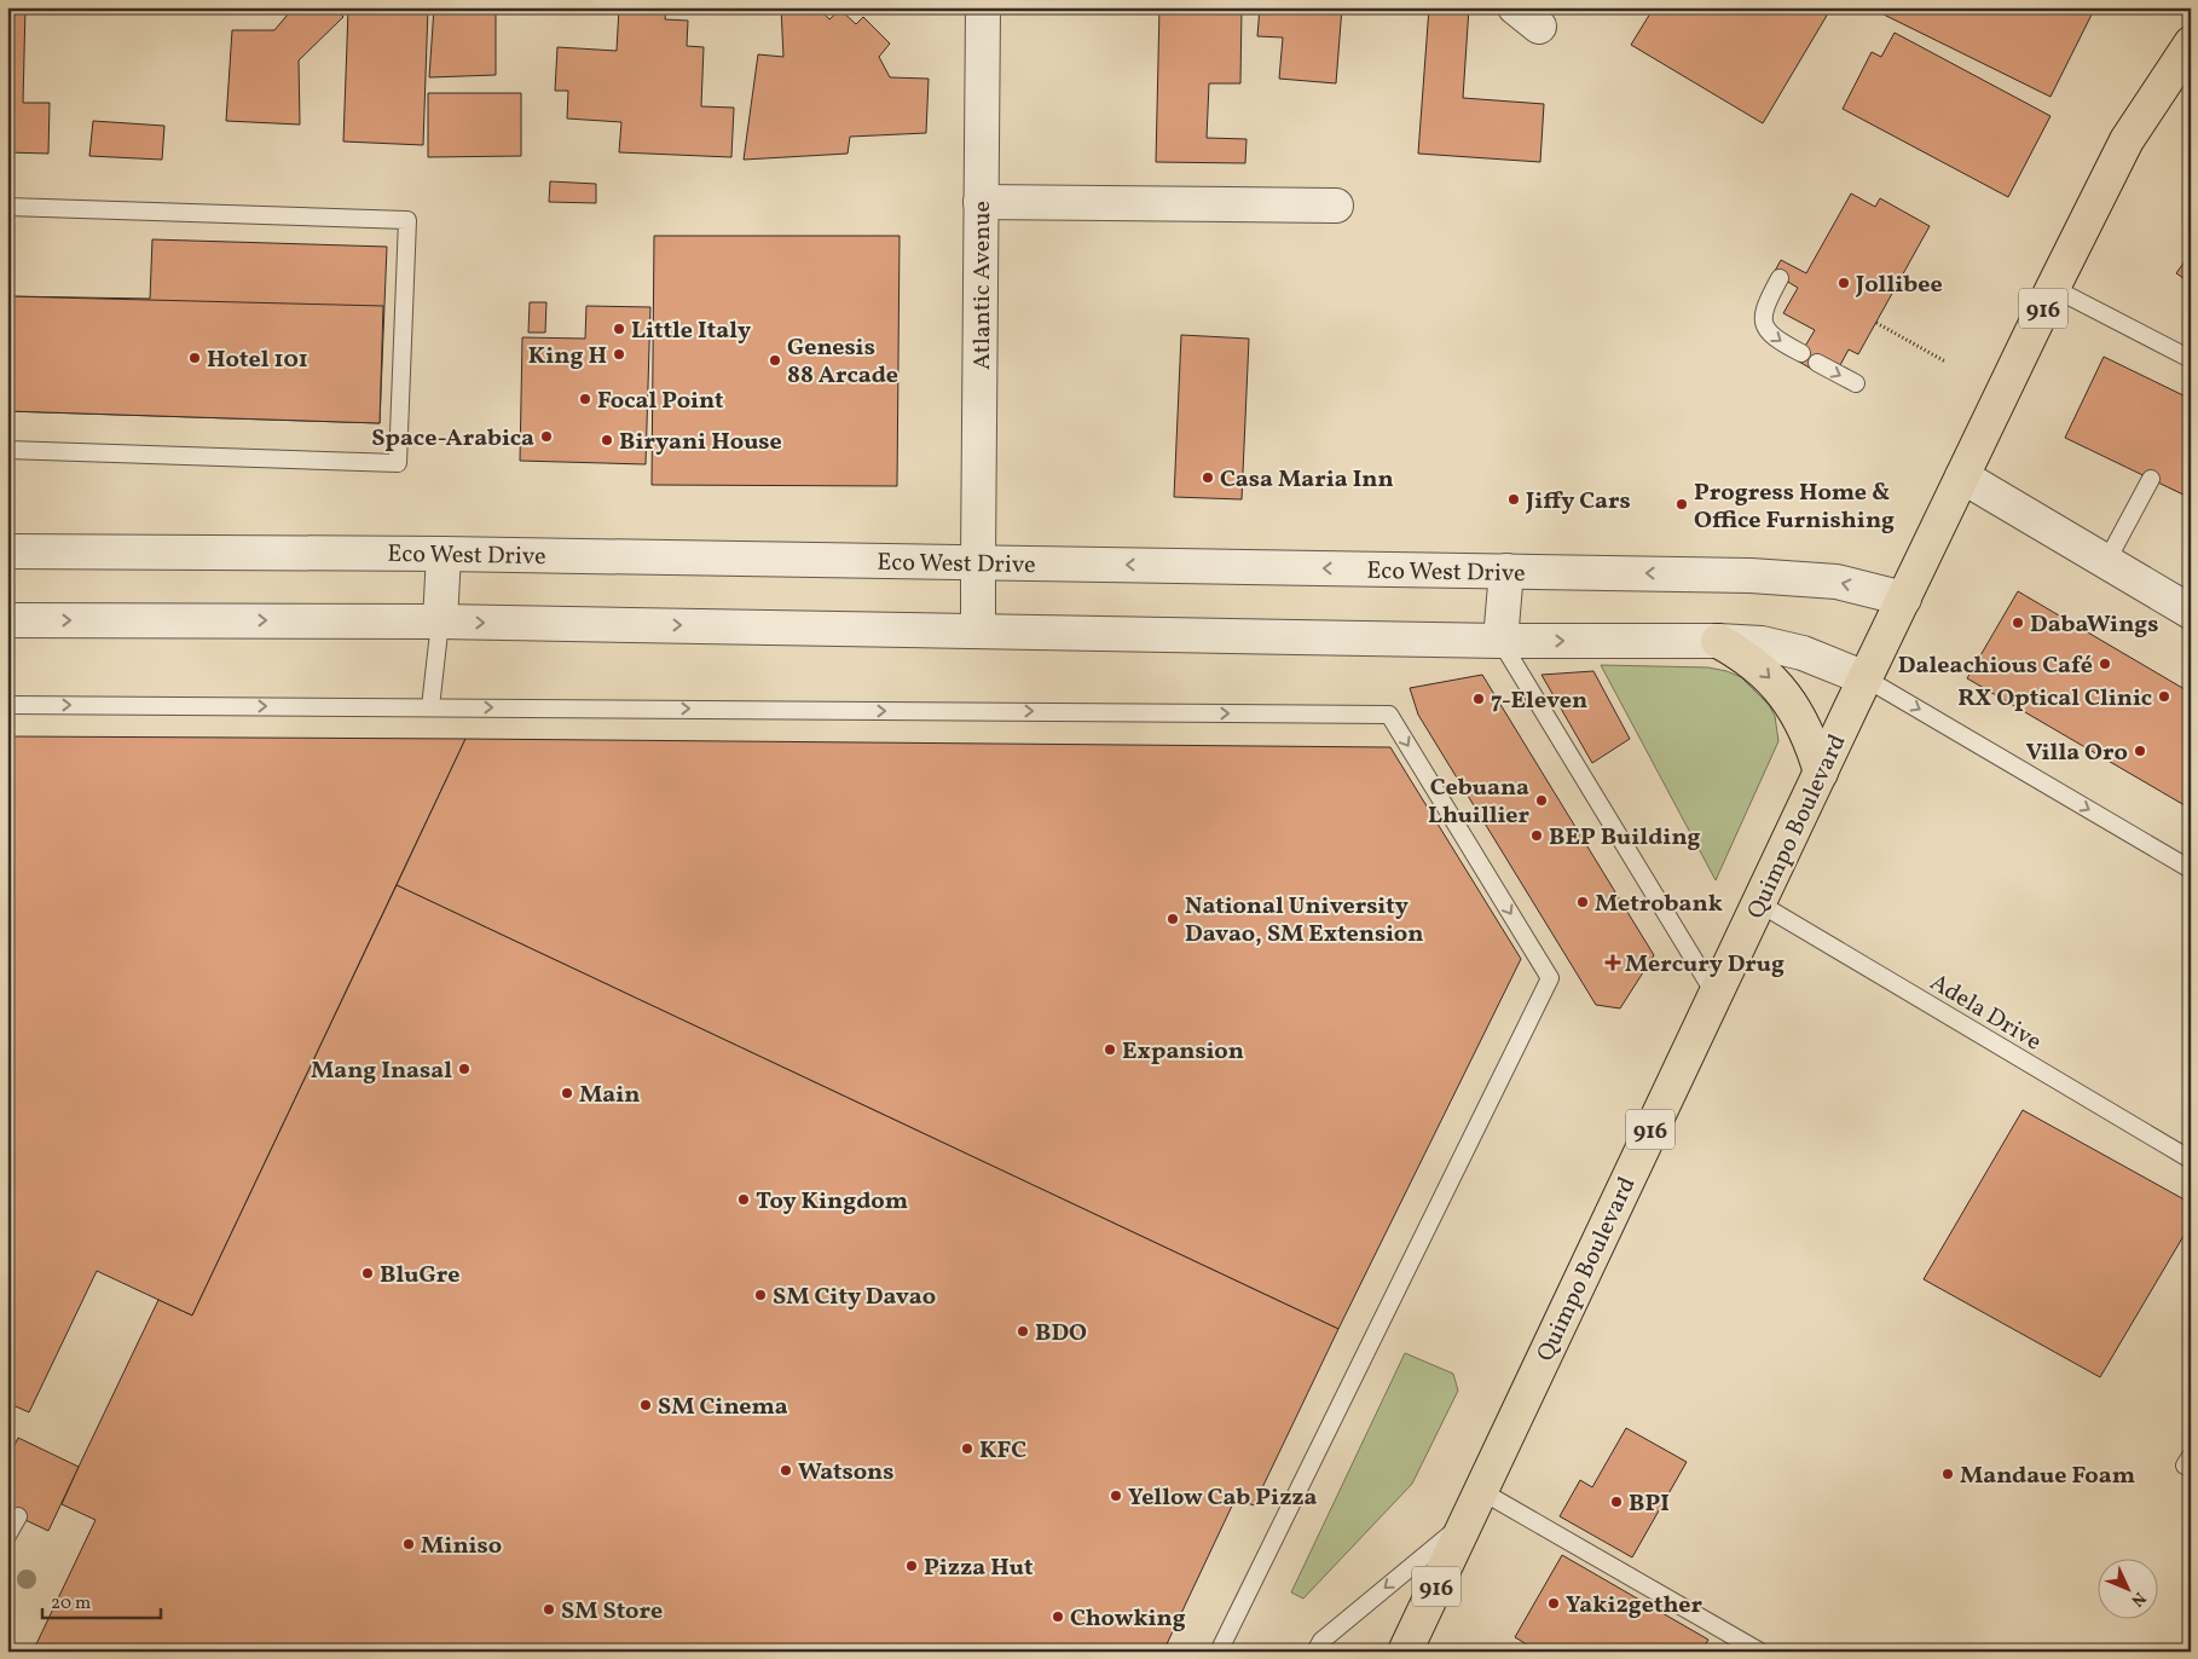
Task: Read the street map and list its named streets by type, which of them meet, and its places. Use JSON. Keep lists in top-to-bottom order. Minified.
{"streets":{"main road":["916","Quimpo Boulevard"],"street":["Atlantic Avenue","Eco West Drive"],"lane":["Adela Drive"]},"crossings":[["Atlantic Avenue","Eco West Drive"],["Eco West Drive","Quimpo Boulevard"],["Quimpo Boulevard","Adela Drive"]],"places":{"other":["Jollibee","Little Italy","King H","Hotel 101","Genesis 88 Arcade","Focal Point","Space-Arabica","Biryani House","Casa Maria Inn","Jiffy Cars","Progress Home & Office Furnishing","DabaWings","Daleachious Café","RX Optical Clinic","7-Eleven","Villa Oro","Cebuana Lhuillier","BEP Building","Metrobank","National University Davao, SM Extension","Expansion","Mang Inasal","Main","Toy Kingdom","BluGre","SM City Davao","BDO","SM Cinema","KFC","Watsons","Mandaue Foam","Yellow Cab Pizza","BPI","Miniso","Pizza Hut","Yaki2gether","SM Store","Chowking"],"health":["Mercury Drug"]},"scale_bar":"20 m","north":"bottom right"}
